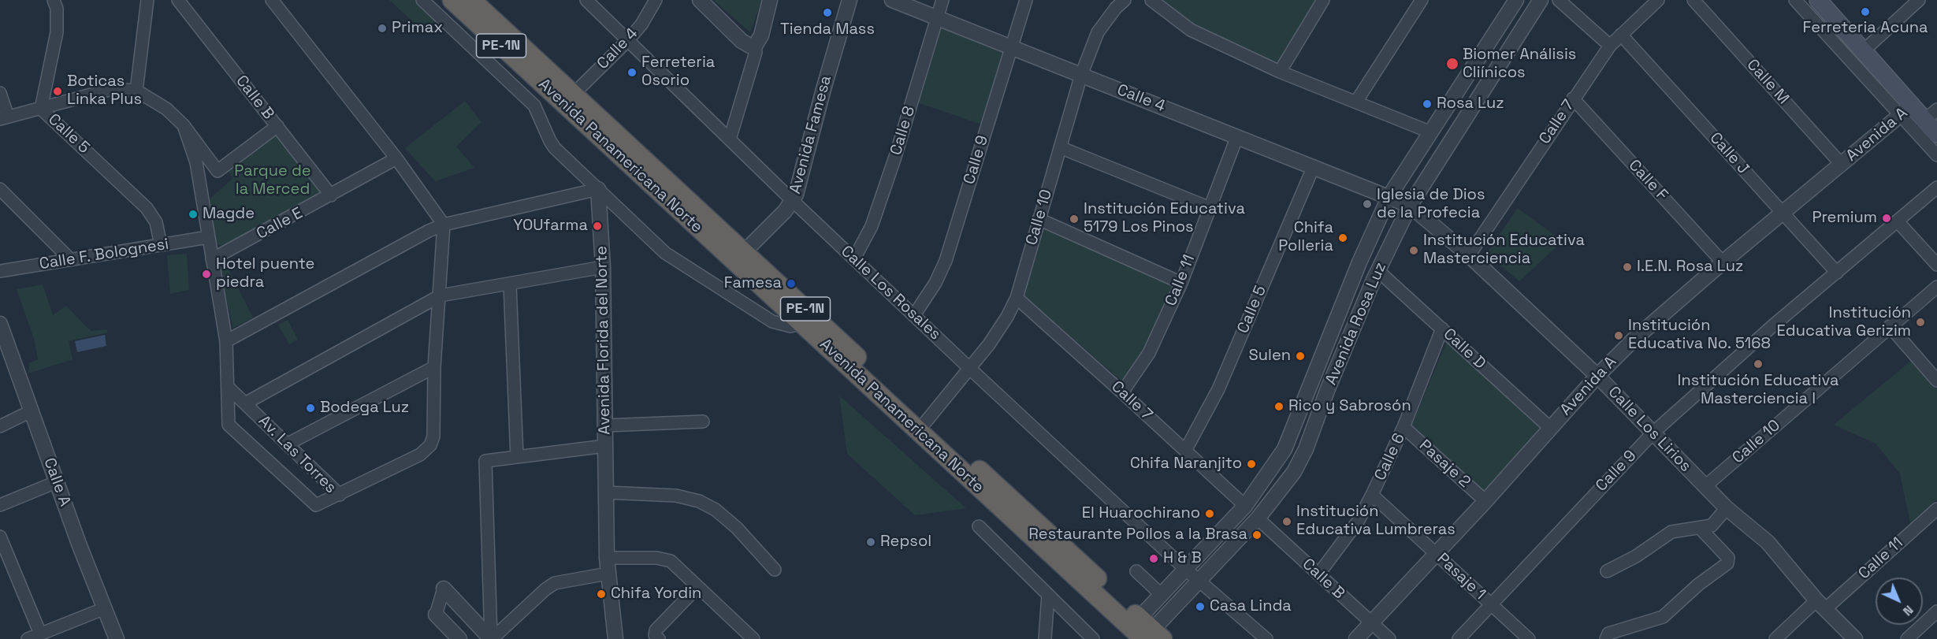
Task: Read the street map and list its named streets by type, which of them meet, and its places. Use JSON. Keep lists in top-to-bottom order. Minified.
{"streets":{"highway":["PE-1N","Avenida Panamericana Norte"],"street":["Calle 4","Calle M","Calle B","Calle 7","Calle 8","Calle 5","Avenida Famesa","Avenida A","Calle J","Calle 9","Calle F","Calle 10","Calle E","Calle F. Bolognesi","Calle 11","Calle Los Rosales","Avenida Rosa Luz","Avenida Florida del Norte","Calle D","Calle Los Lirios","Av. Las Torres","Calle 6","Pasaje 2","Calle A","Pasaje 1"]},"crossings":[["Calle 4","Calle 8"],["Calle 4","Calle 5"],["Calle 4","Avenida Panamericana Norte"],["Calle 4","Calle 9"],["Calle 4","Calle 10"],["Calle 4","Calle 11"],["Calle 4","Calle Los Rosales"],["Calle 4","Avenida Rosa Luz"],["Calle 4","Calle Los Lirios"],["Calle M","Avenida A"],["Calle B","Avenida A"],["Calle B","Calle E"],["Calle B","Avenida Rosa Luz"],["Calle B","Calle 6"],["Calle 7","Calle 5"],["Calle 7","Calle J"],["Calle 7","Calle F"],["Calle 7","Calle 10"],["Calle 7","Calle 11"],["Calle 7","Avenida Rosa Luz"],["Calle 7","Calle Los Lirios"],["Calle 8","Calle Los Rosales"],["Calle 5","Calle F. Bolognesi"],["Avenida Famesa","Avenida Panamericana Norte"],["Avenida Famesa","Calle Los Rosales"],["Avenida A","Calle J"],["Avenida A","Calle F"],["Avenida A","Calle D"],["Avenida A","Calle Los Lirios"],["Avenida A","Pasaje 2"],["Avenida A","Pasaje 1"],["Calle J","Calle 9"],["Avenida Panamericana Norte","Calle 10"],["Avenida Panamericana Norte","Avenida Rosa Luz"],["Calle 9","Calle Los Rosales"],["Calle 9","Calle Los Lirios"],["Calle 9","Pasaje 1"],["Calle 10","Calle Los Rosales"],["Calle 10","Calle Los Lirios"],["Calle 11","Calle Los Lirios"],["Calle Los Rosales","Avenida Rosa Luz"],["Avenida Rosa Luz","Calle D"],["Avenida Rosa Luz","Calle Los Lirios"],["Calle D","Calle 6"],["Calle 6","Pasaje 2"],["Calle 6","Pasaje 1"]],"parks":["Parque de la Merced"],"places":["Ferreteria Acuna","Tienda Mass","Primax","Biomer Análisis Cliínicos","Ferreteria Osorio","Boticas Linka Plus","Rosa Luz","Iglesia de Dios de la Profecia","Magde","Premium","Institución Educativa 5179 Los Pinos","YOUfarma","Chifa Polleria","Institución Educativa Masterciencia","I.E.N. Rosa Luz","Hotel puente piedra","Famesa","Institución Educativa Gerizim","Institución Educativa No. 5168","Sulen","Institución Educativa Masterciencia I","Rico y Sabrosón","Bodega Luz","Chifa Naranjito","El Huarochirano","Institución Educativa Lumbreras","Restaurante Pollos a la Brasa","Repsol","H & B","Chifa Yordin","Casa Linda"],"north":"bottom right"}
